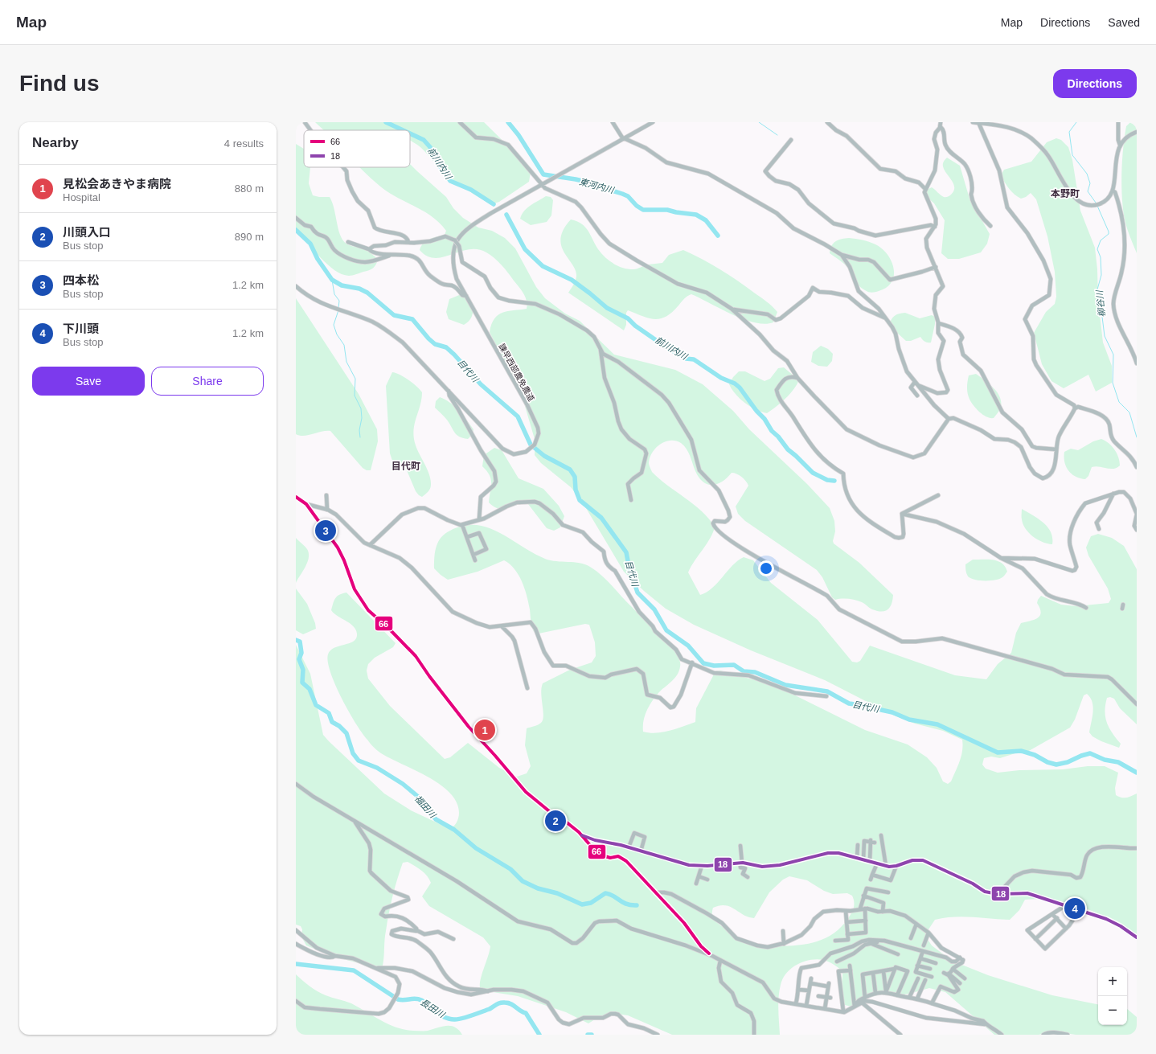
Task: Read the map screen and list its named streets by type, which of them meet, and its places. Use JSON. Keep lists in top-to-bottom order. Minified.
{"streets":{"street":["諫早西部農免農道"]},"districts":["本野町","目代町"],"water":["前川内川","東河内川","柳谷川","目代川","福田川","長田川"],"lines":["transit line 66","transit line 18"],"legend":["66","18"],"page":{"header":"Map","nav":["Map","Directions","Saved"],"buttons":["Directions",["Save","Share"]],"title":"Find us","heading":["Nearby","4 results"],"list":[{"mark":"1","name":"見松会あきやま病院","note":"Hospital","value":"880 m"},{"mark":"2","name":"川頭入口","note":"Bus stop","value":"890 m"},{"mark":"3","name":"四本松","note":"Bus stop","value":"1.2 km"},{"mark":"4","name":"下川頭","note":"Bus stop","value":"1.2 km"}],"pins":["3","1","2","4"],"map_buttons":["+","−"]}}
